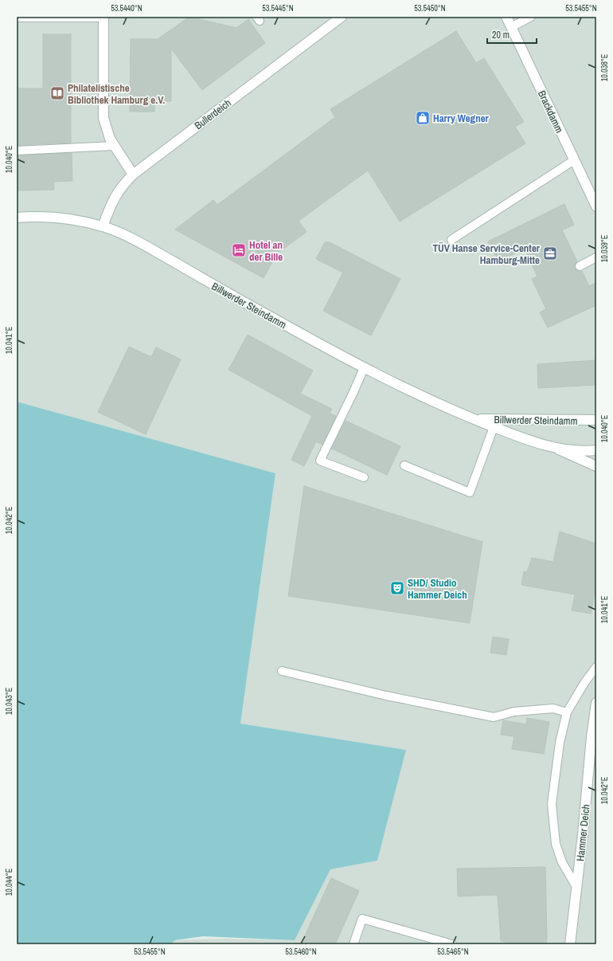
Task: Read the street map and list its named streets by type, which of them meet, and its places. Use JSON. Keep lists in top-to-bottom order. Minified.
{"streets":{"street":["Brackdamm","Bullerdeich","Billwerder Steindamm","Hammer Deich"]},"crossings":[["Bullerdeich","Billwerder Steindamm"]],"places":{"library":["Philatelistische Bibliothek Hamburg e.V."],"shop":["Harry Wegner"],"hotel":["Hotel an der Bille"],"office":["TÜV Hanse Service-Center Hamburg-Mitte"],"theatre":["SHD/ Studio Hammer Deich"]},"scale_bar":"20 m","coordinates":["53.5440°N","53.5445°N","53.5450°N","53.5455°N","10.038°E","10.040°E","10.039°E","10.041°E","10.042°E","10.043°E","10.044°E","53.5460°N","53.5465°N"]}
